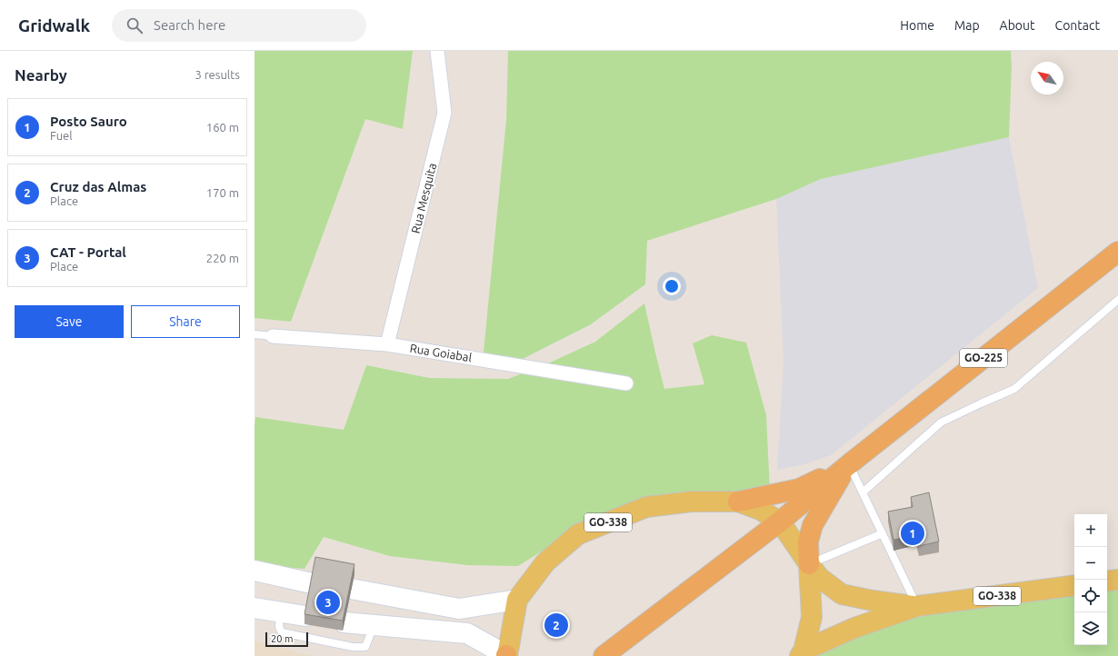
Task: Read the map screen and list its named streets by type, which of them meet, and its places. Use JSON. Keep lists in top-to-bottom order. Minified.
{"streets":{"highway":["GO-225"],"main road":["GO-338"],"street":["Rua Mesquita","Rua Goiabal"]},"crossings":[["Rua Mesquita","Rua Goiabal"],["GO-225","GO-338"]],"scale_bar":"20 m","north":"top left","page":{"header":"Gridwalk","search":"Search here","nav":["Home","Map","About","Contact"],"heading":["Nearby","3 results"],"list":[{"mark":"1","name":"Posto Sauro","note":"Fuel","value":"160 m"},{"mark":"2","name":"Cruz das Almas","note":"Place","value":"170 m"},{"mark":"3","name":"CAT - Portal","note":"Place","value":"220 m"}],"buttons":["Save","Share"],"map_buttons":["+","−"],"pins":["1","3","2"],"scale":"20 m"}}
